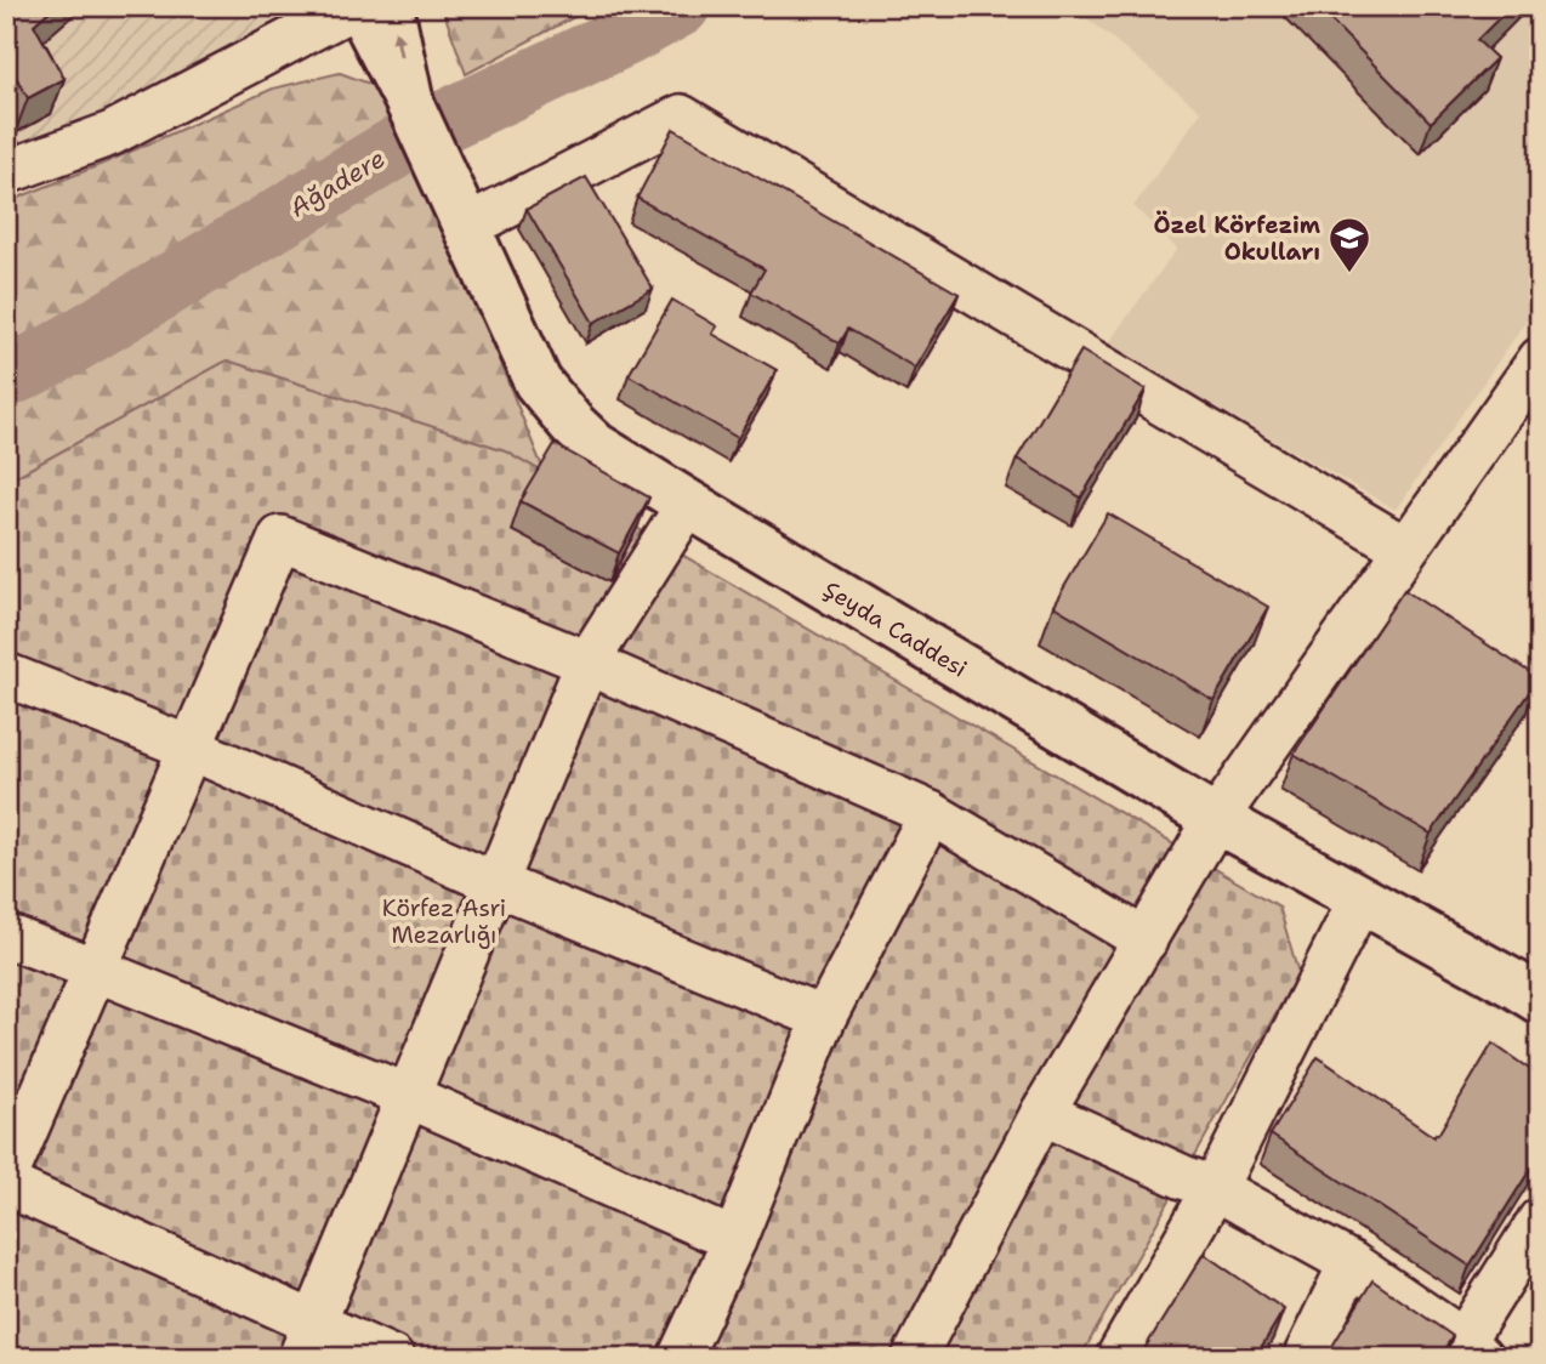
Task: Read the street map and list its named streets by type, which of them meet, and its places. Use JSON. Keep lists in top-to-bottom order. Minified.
{"streets":{"main road":["Şeyda Caddesi"]},"water":["Ağadere"],"parks":["Körfez Asri Mezarlığı"],"places":{"school or university":["Özel Körfezim Okulları"]}}
